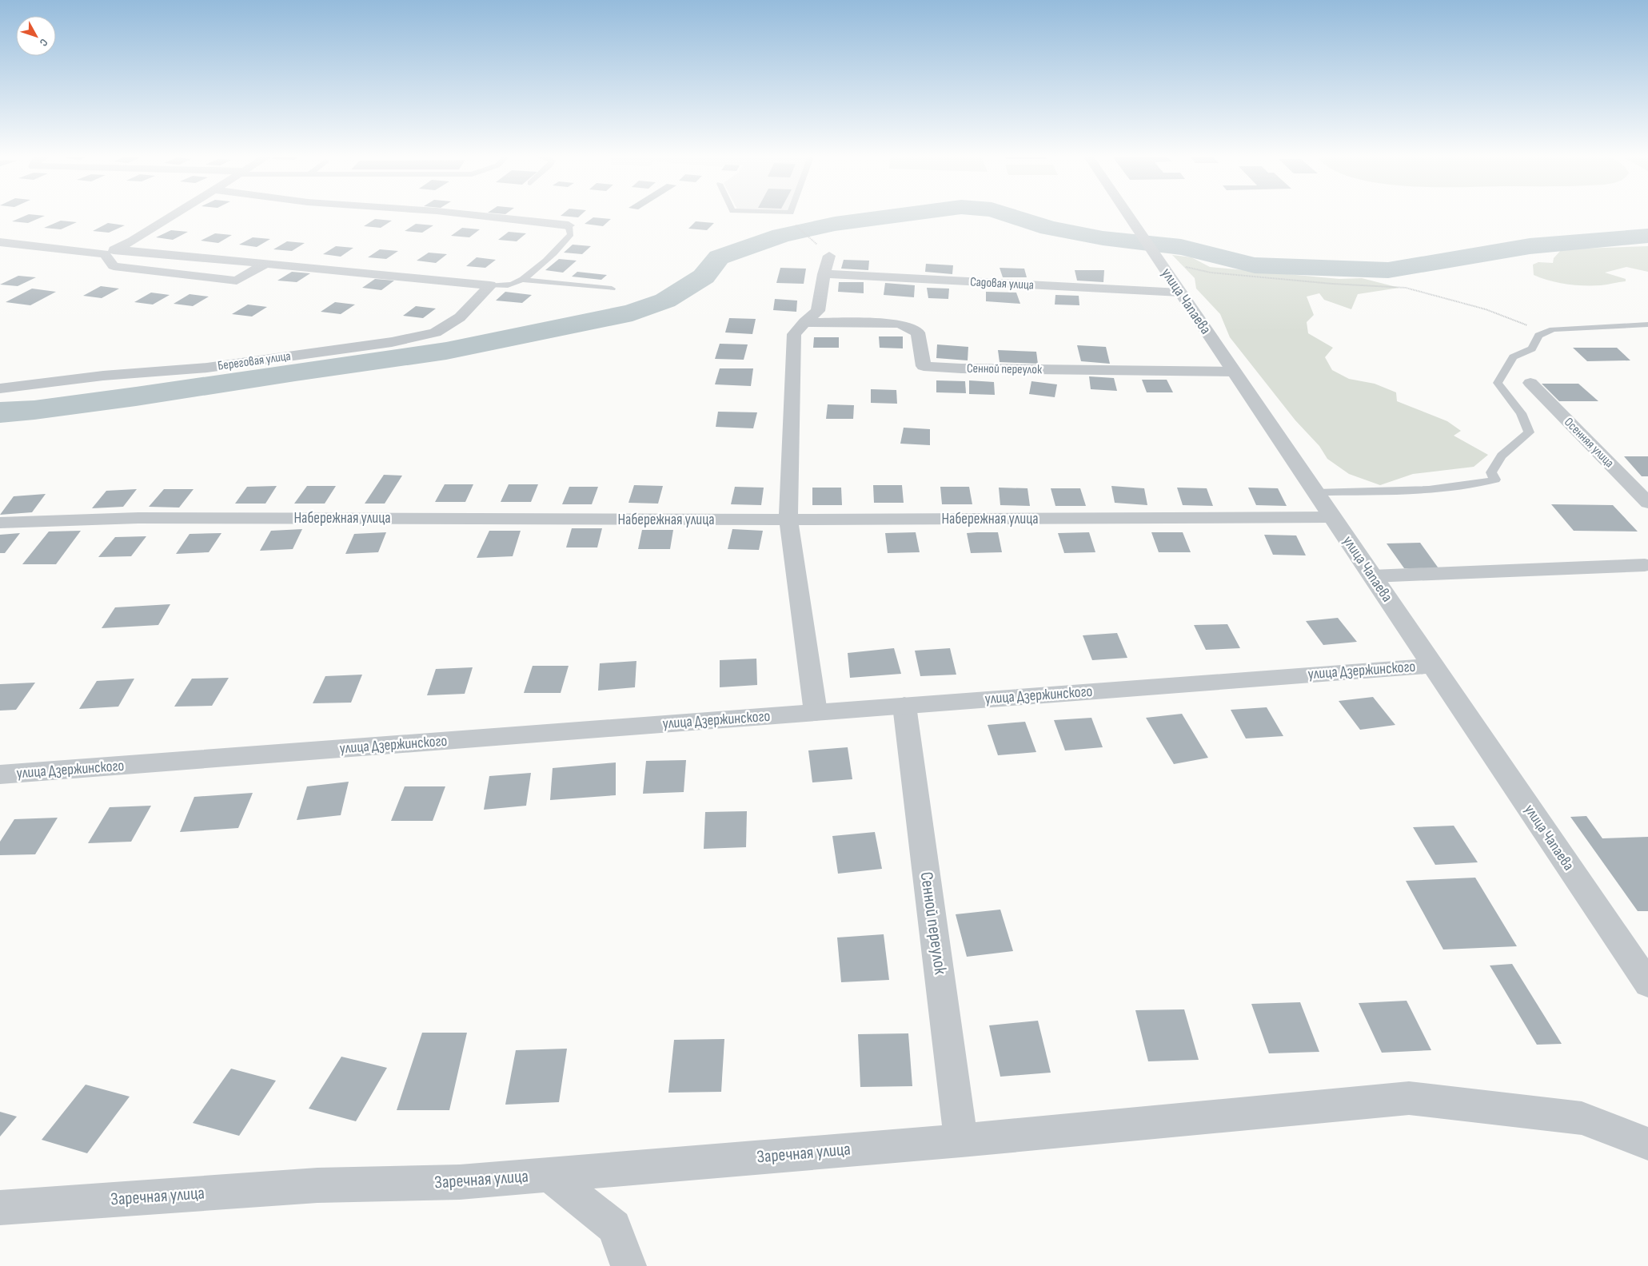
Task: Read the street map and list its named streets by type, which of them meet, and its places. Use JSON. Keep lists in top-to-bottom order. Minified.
{"streets":{"street":["Садовая улица","улица Чапаева","Береговая улица","Сенной переулок","Осенняя улица","Набережная улица","улица Дзержинского","Заречная улица"]},"crossings":[["Садовая улица","улица Чапаева"],["улица Чапаева","Сенной переулок"],["улица Чапаева","Набережная улица"],["улица Чапаева","улица Дзержинского"],["Сенной переулок","улица Дзержинского"],["Сенной переулок","Заречная улица"]],"north":"bottom right"}
